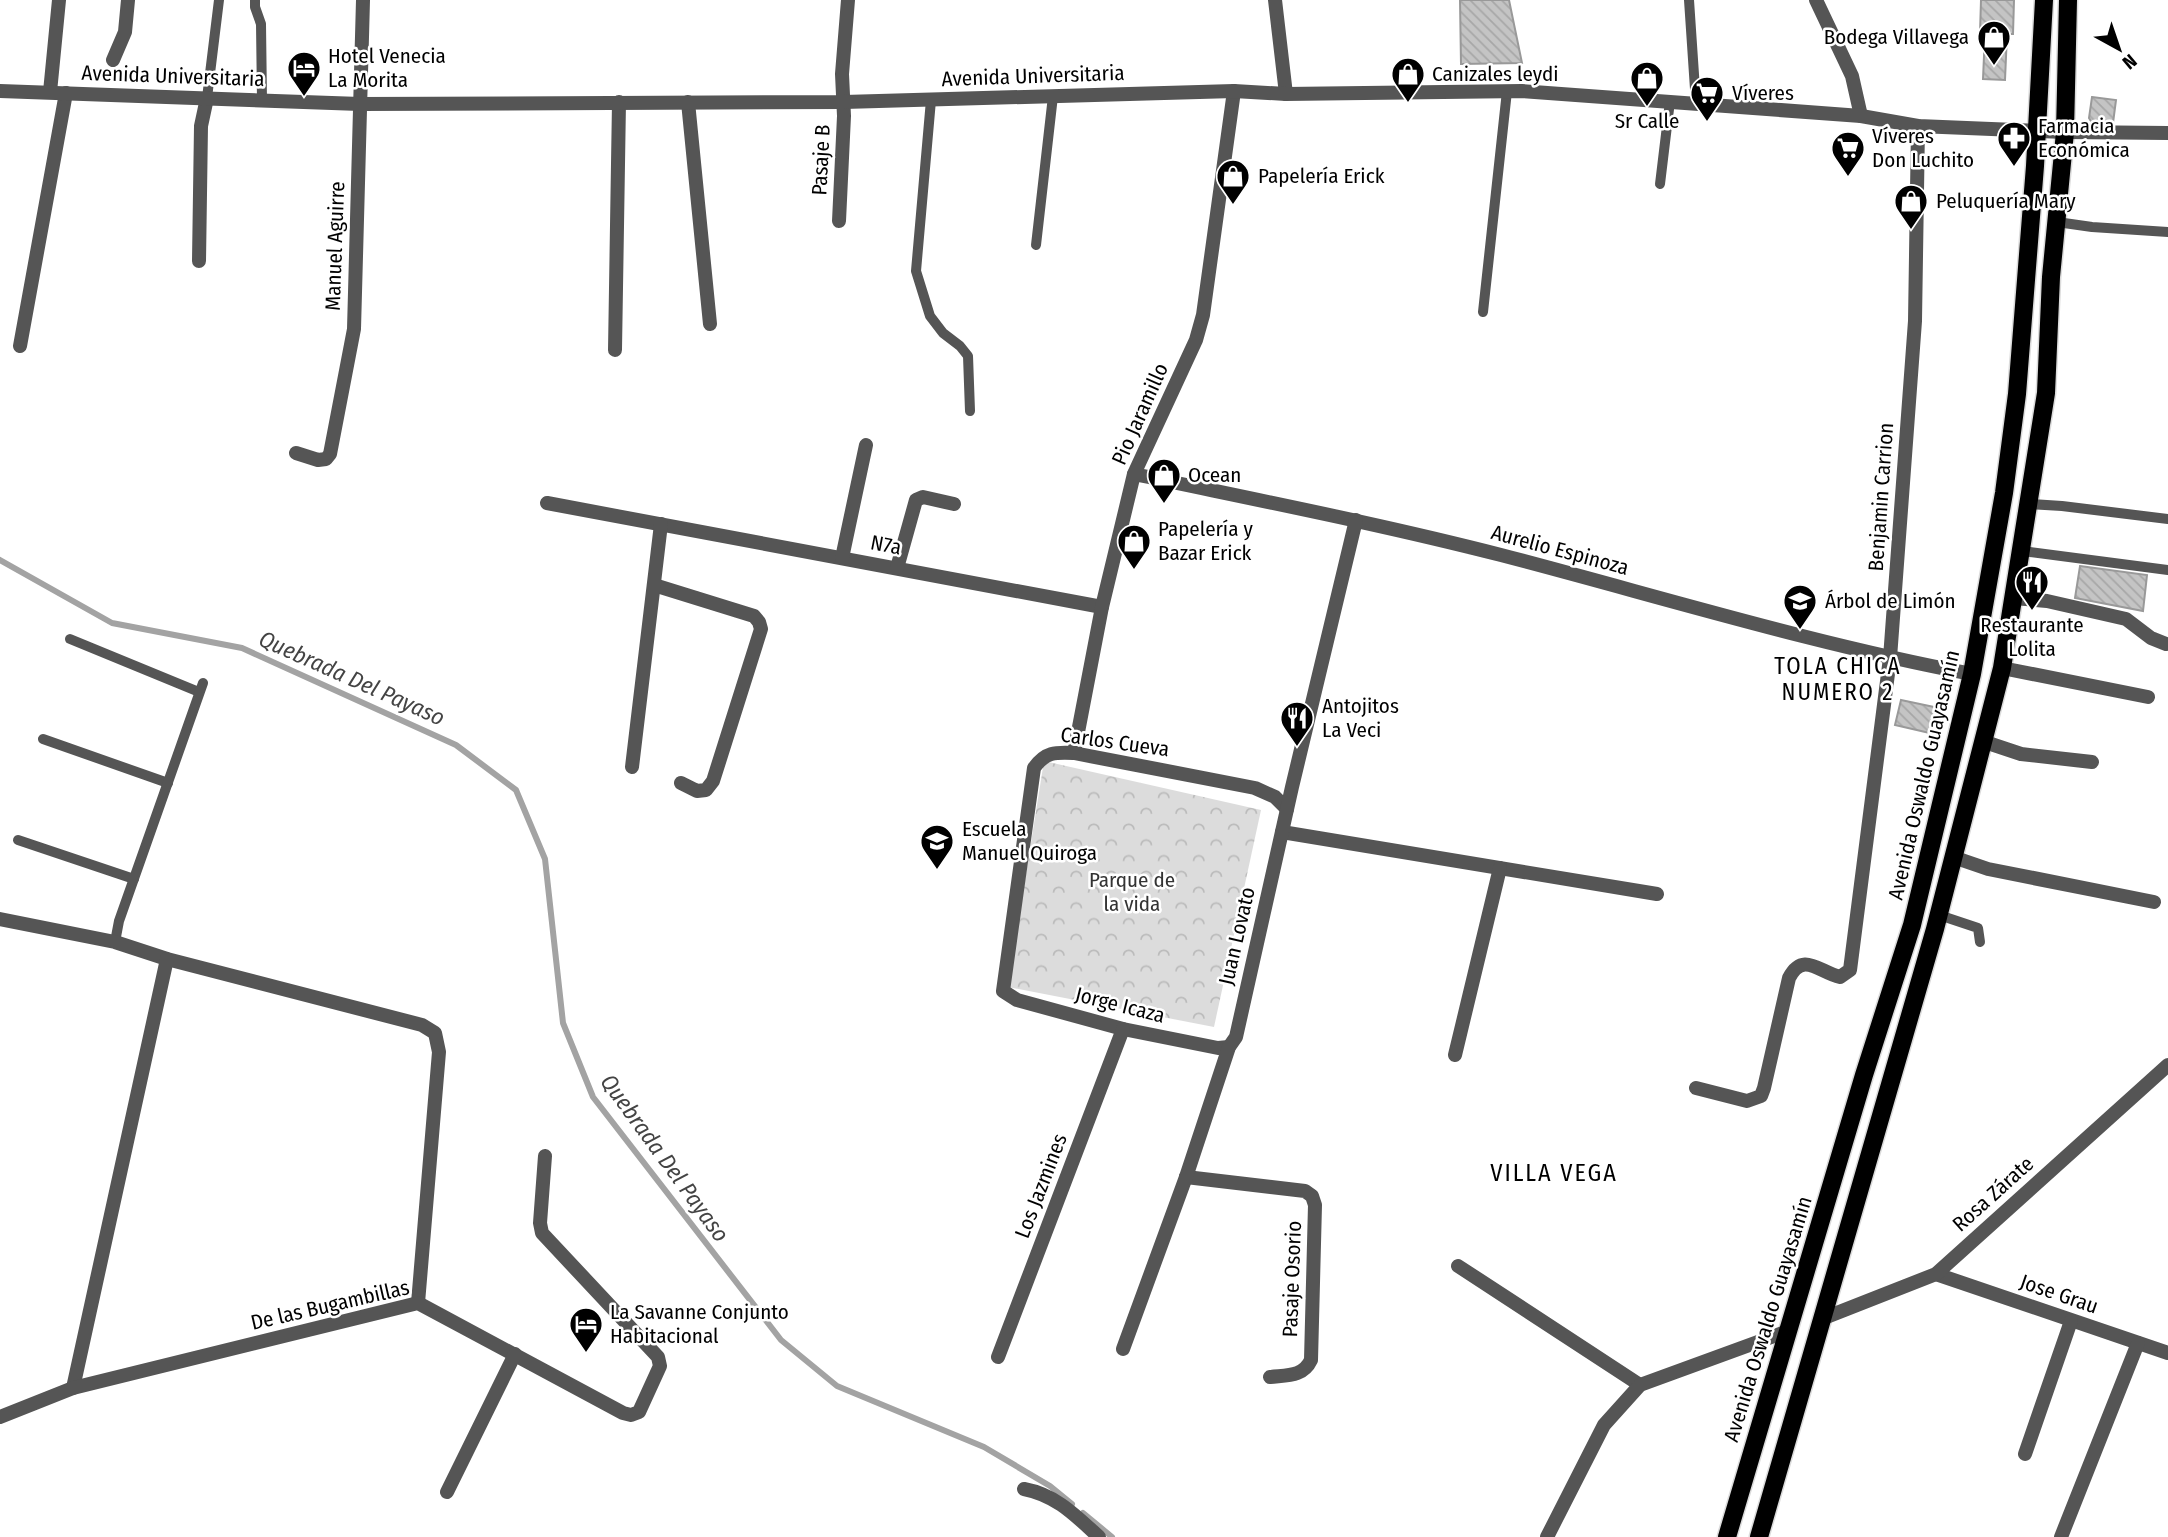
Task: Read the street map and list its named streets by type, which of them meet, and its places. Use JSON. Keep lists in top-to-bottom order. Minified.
{"streets":{"main road":["Avenida Oswaldo Guayasamín"],"street":["Avenida Universitaria","Pasaje B","Manuel Aguirre","Pio Jaramillo","Benjamin Carrion","N7a","Aurelio Espinoza","Carlos Cueva","Juan Lovato","Jorge Icaza","Los Jazmines","Rosa Zárate","Pasaje Osorio","Jose Grau","De las Bugambillas"]},"crossings":[["Avenida Universitaria","Pasaje B"],["Avenida Universitaria","Manuel Aguirre"],["Avenida Universitaria","Pio Jaramillo"],["Avenida Universitaria","Benjamin Carrion"],["Avenida Universitaria","Avenida Oswaldo Guayasamín"],["Pio Jaramillo","N7a"],["Pio Jaramillo","Aurelio Espinoza"],["Pio Jaramillo","Carlos Cueva"],["Benjamin Carrion","Aurelio Espinoza"],["Aurelio Espinoza","Avenida Oswaldo Guayasamín"],["Aurelio Espinoza","Juan Lovato"],["Carlos Cueva","Juan Lovato"],["Carlos Cueva","Jorge Icaza"],["Juan Lovato","Jorge Icaza"],["Juan Lovato","Pasaje Osorio"],["Jorge Icaza","Los Jazmines"],["Rosa Zárate","Jose Grau"]],"districts":["TOLA CHICA NUMERO 2","VILLA VEGA"],"water":["Quebrada Del Payaso"],"parks":["Parque de la vida"],"places":{"shop":["Bodega Villavega","Canizales leydi","Sr Calle","Papelería Erick","Peluquería Mary","Ocean","Papelería y Bazar Erick"],"hotel":["Hotel Venecia La Morita","La Savanne Conjunto Habitacional"],"supermarket":["Víveres","Víveres Don Luchito"],"pharmacy":["Farmacia Económica"],"restaurant":["Restaurante Lolita","Antojitos La Veci"],"school or university":["Árbol de Limón","Escuela Manuel Quiroga"]},"north":"bottom right"}
